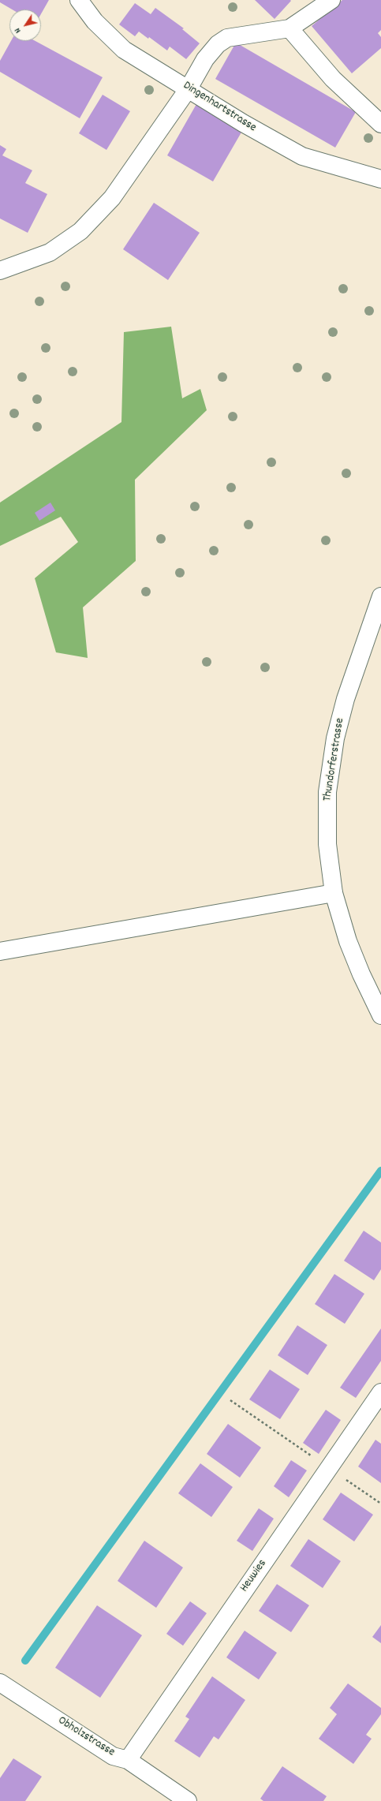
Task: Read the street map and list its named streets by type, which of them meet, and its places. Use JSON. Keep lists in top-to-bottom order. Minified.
{"streets":{"street":["Dingenhartstrasse","Thundorferstrasse","Heuwies","Obholzstrasse"]},"crossings":[["Heuwies","Obholzstrasse"]],"north":"bottom left"}
